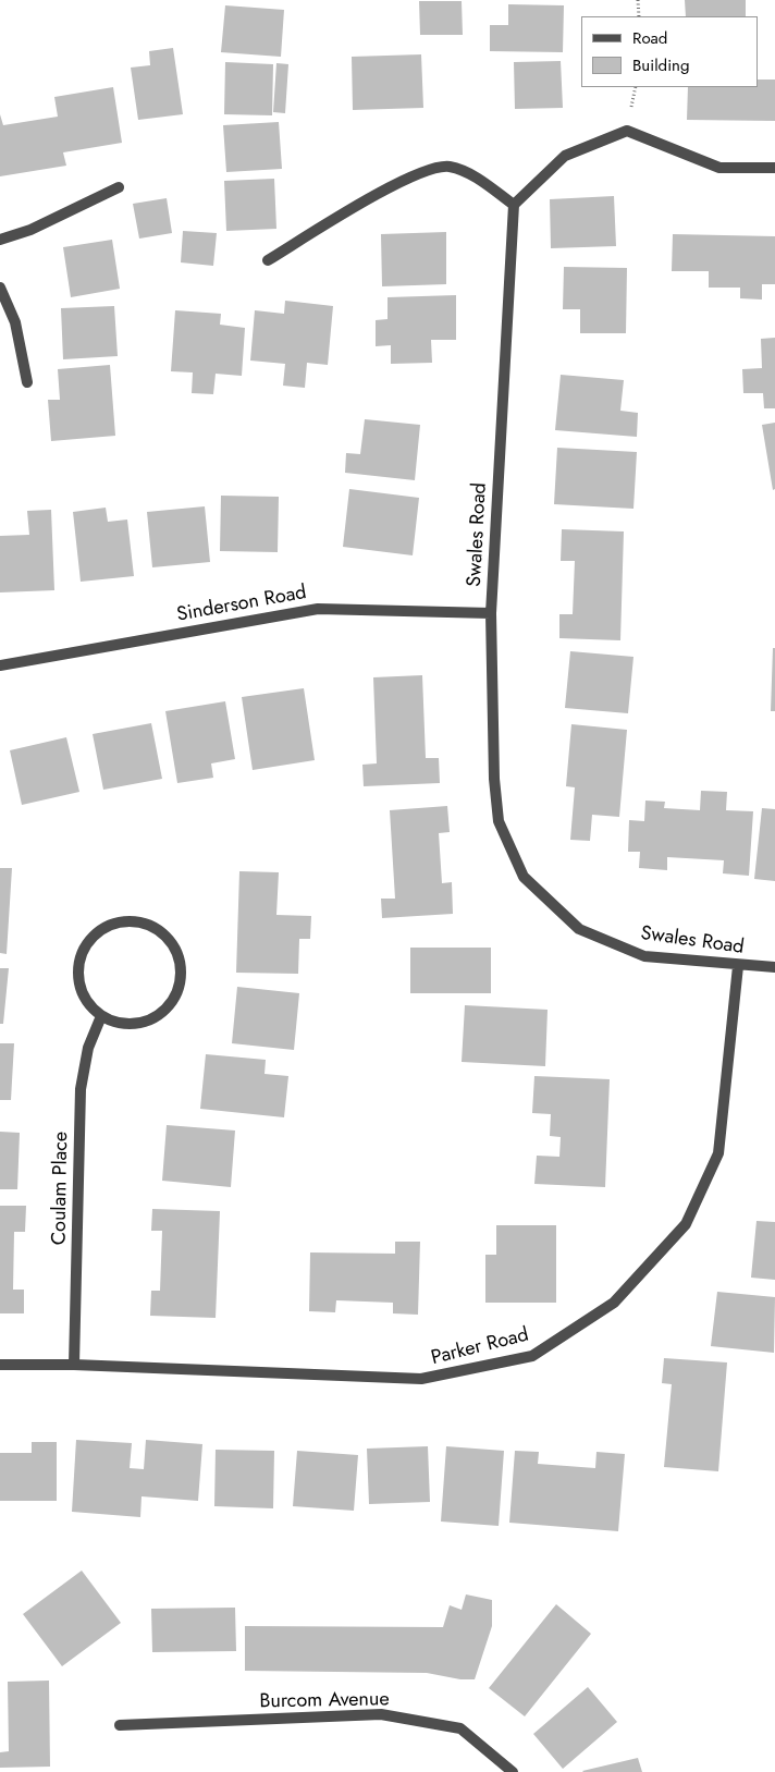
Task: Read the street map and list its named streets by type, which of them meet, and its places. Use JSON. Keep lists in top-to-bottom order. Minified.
{"streets":{"street":["Swales Road","Sinderson Road","Coulam Place","Parker Road","Burcom Avenue"]},"crossings":[["Swales Road","Sinderson Road"],["Swales Road","Parker Road"],["Coulam Place","Parker Road"]],"legend":["Road","Building"]}
